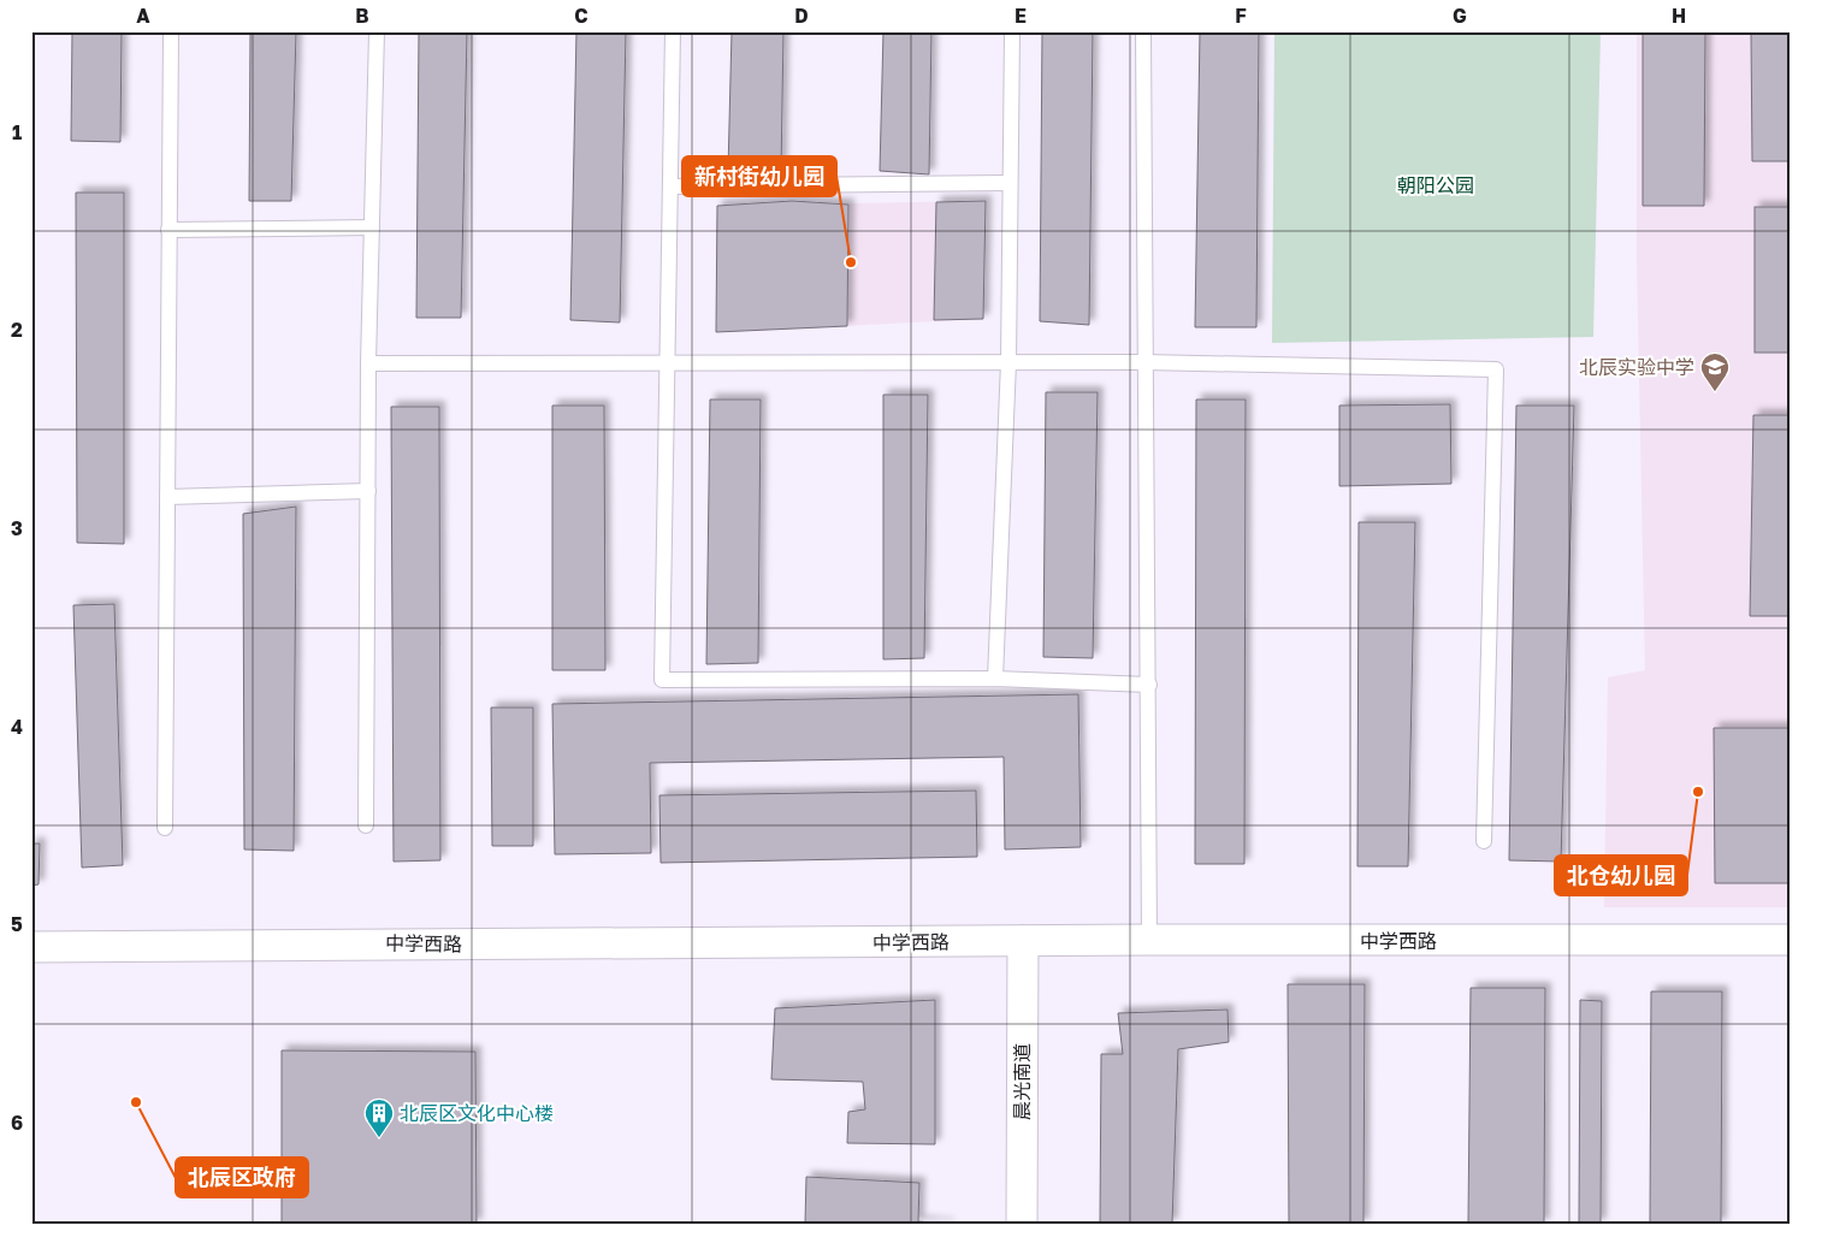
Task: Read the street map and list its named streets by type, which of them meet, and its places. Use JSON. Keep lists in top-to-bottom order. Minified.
{"streets":{"street":["中学西路","晨光南道"]},"crossings":[["中学西路","晨光南道"]],"parks":["朝阳公园"],"places":{"other":["新村街幼儿园","北仓幼儿园","北辰区政府"],"school or university":["北辰实验中学"],"building":["北辰区文化中心楼"]},"grid":{"columns":["A","B","C","D","E","F","G","H"],"rows":["1","2","3","4","5","6"]}}
